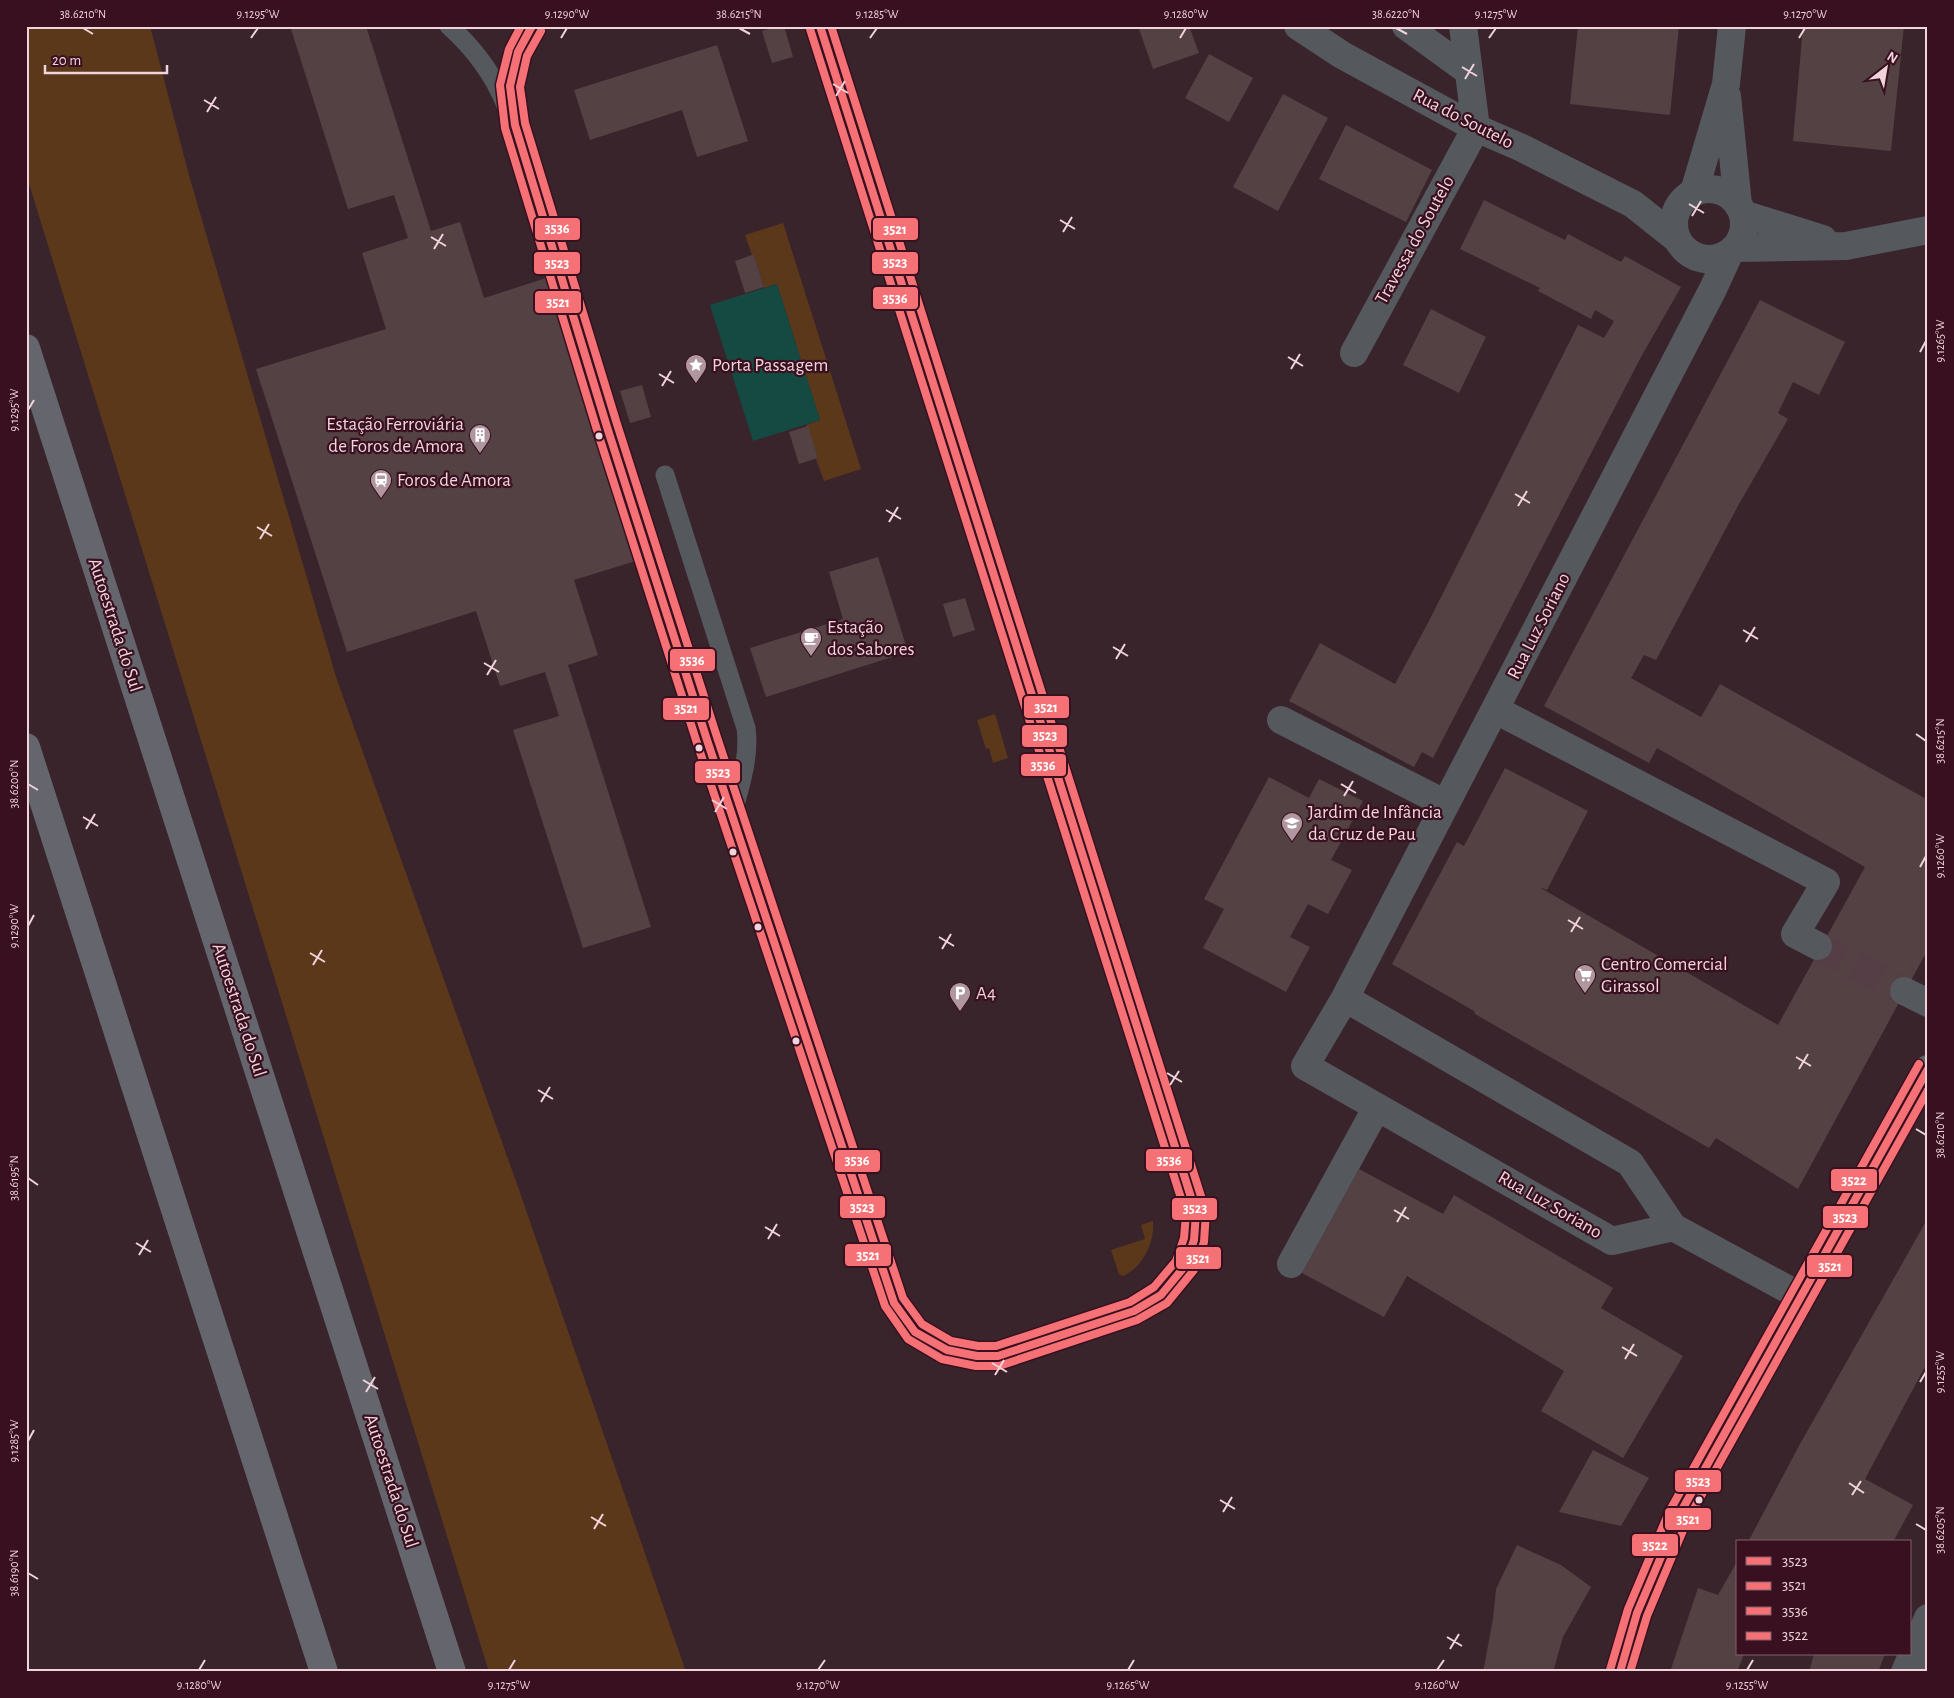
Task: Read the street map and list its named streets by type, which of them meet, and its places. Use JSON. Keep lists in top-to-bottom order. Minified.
{"streets":{"highway":["Autoestrada do Sul"],"street":["Rua do Soutelo","Travessa do Soutelo","Rua Luz Soriano"]},"crossings":[["Rua do Soutelo","Travessa do Soutelo"],["Rua do Soutelo","Rua Luz Soriano"]],"places":{"place":["Porta Passagem"],"building":["Estação Ferroviária de Foros de Amora"],"station":["Foros de Amora"],"cafe":["Estação dos Sabores"],"school or university":["Jardim de Infância da Cruz de Pau"],"supermarket":["Centro Comercial Girassol"],"parking":["A4"]},"lines":["transit line 3523","transit line 3521","transit line 3536","transit line 3522"],"legend":["3523","3521","3536","3522"],"scale_bar":"20 m","north":"top right","coordinates":["38.6210°N","9.1295°W","9.1290°W","38.6215°N","9.1285°W","9.1280°W","38.6220°N","9.1275°W","9.1270°W","9.1265°W","38.6200°N","9.1260°W","38.6195°N","9.1255°W","38.6205°N","38.6190°N"]}
